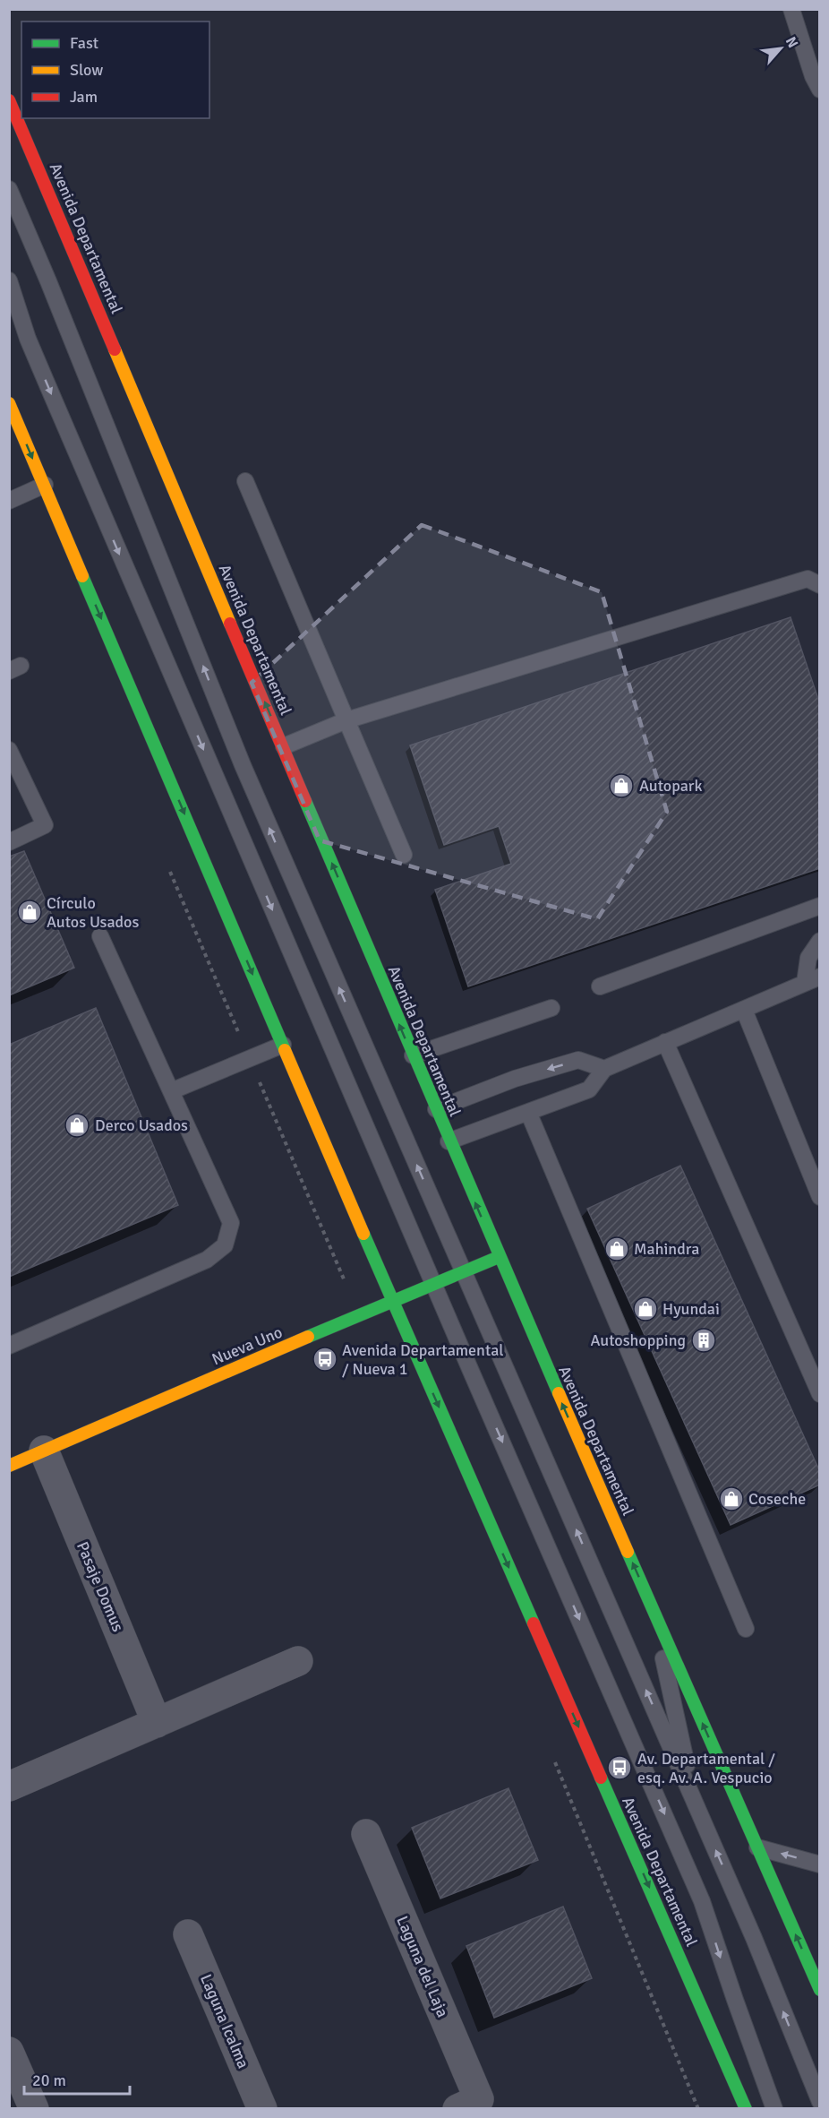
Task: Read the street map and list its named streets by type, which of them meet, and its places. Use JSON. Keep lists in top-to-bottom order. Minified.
{"streets":{"main road":["Avenida Departamental","Nueva Uno"],"street":["Pasaje Domus","Laguna del Laja","Laguna Icalma"]},"crossings":[["Avenida Departamental","Nueva Uno"],["Nueva Uno","Pasaje Domus"]],"places":{"shop":["Autopark","Círculo Autos Usados","Derco Usados","Mahindra","Hyundai","Coseche"],"building":["Autoshopping"],"bus stop":["Avenida Departamental / Nueva 1","Av. Departamental / esq. Av. A. Vespucio"]},"legend":["Fast","Slow","Jam"],"scale_bar":"20 m","north":"top right"}
